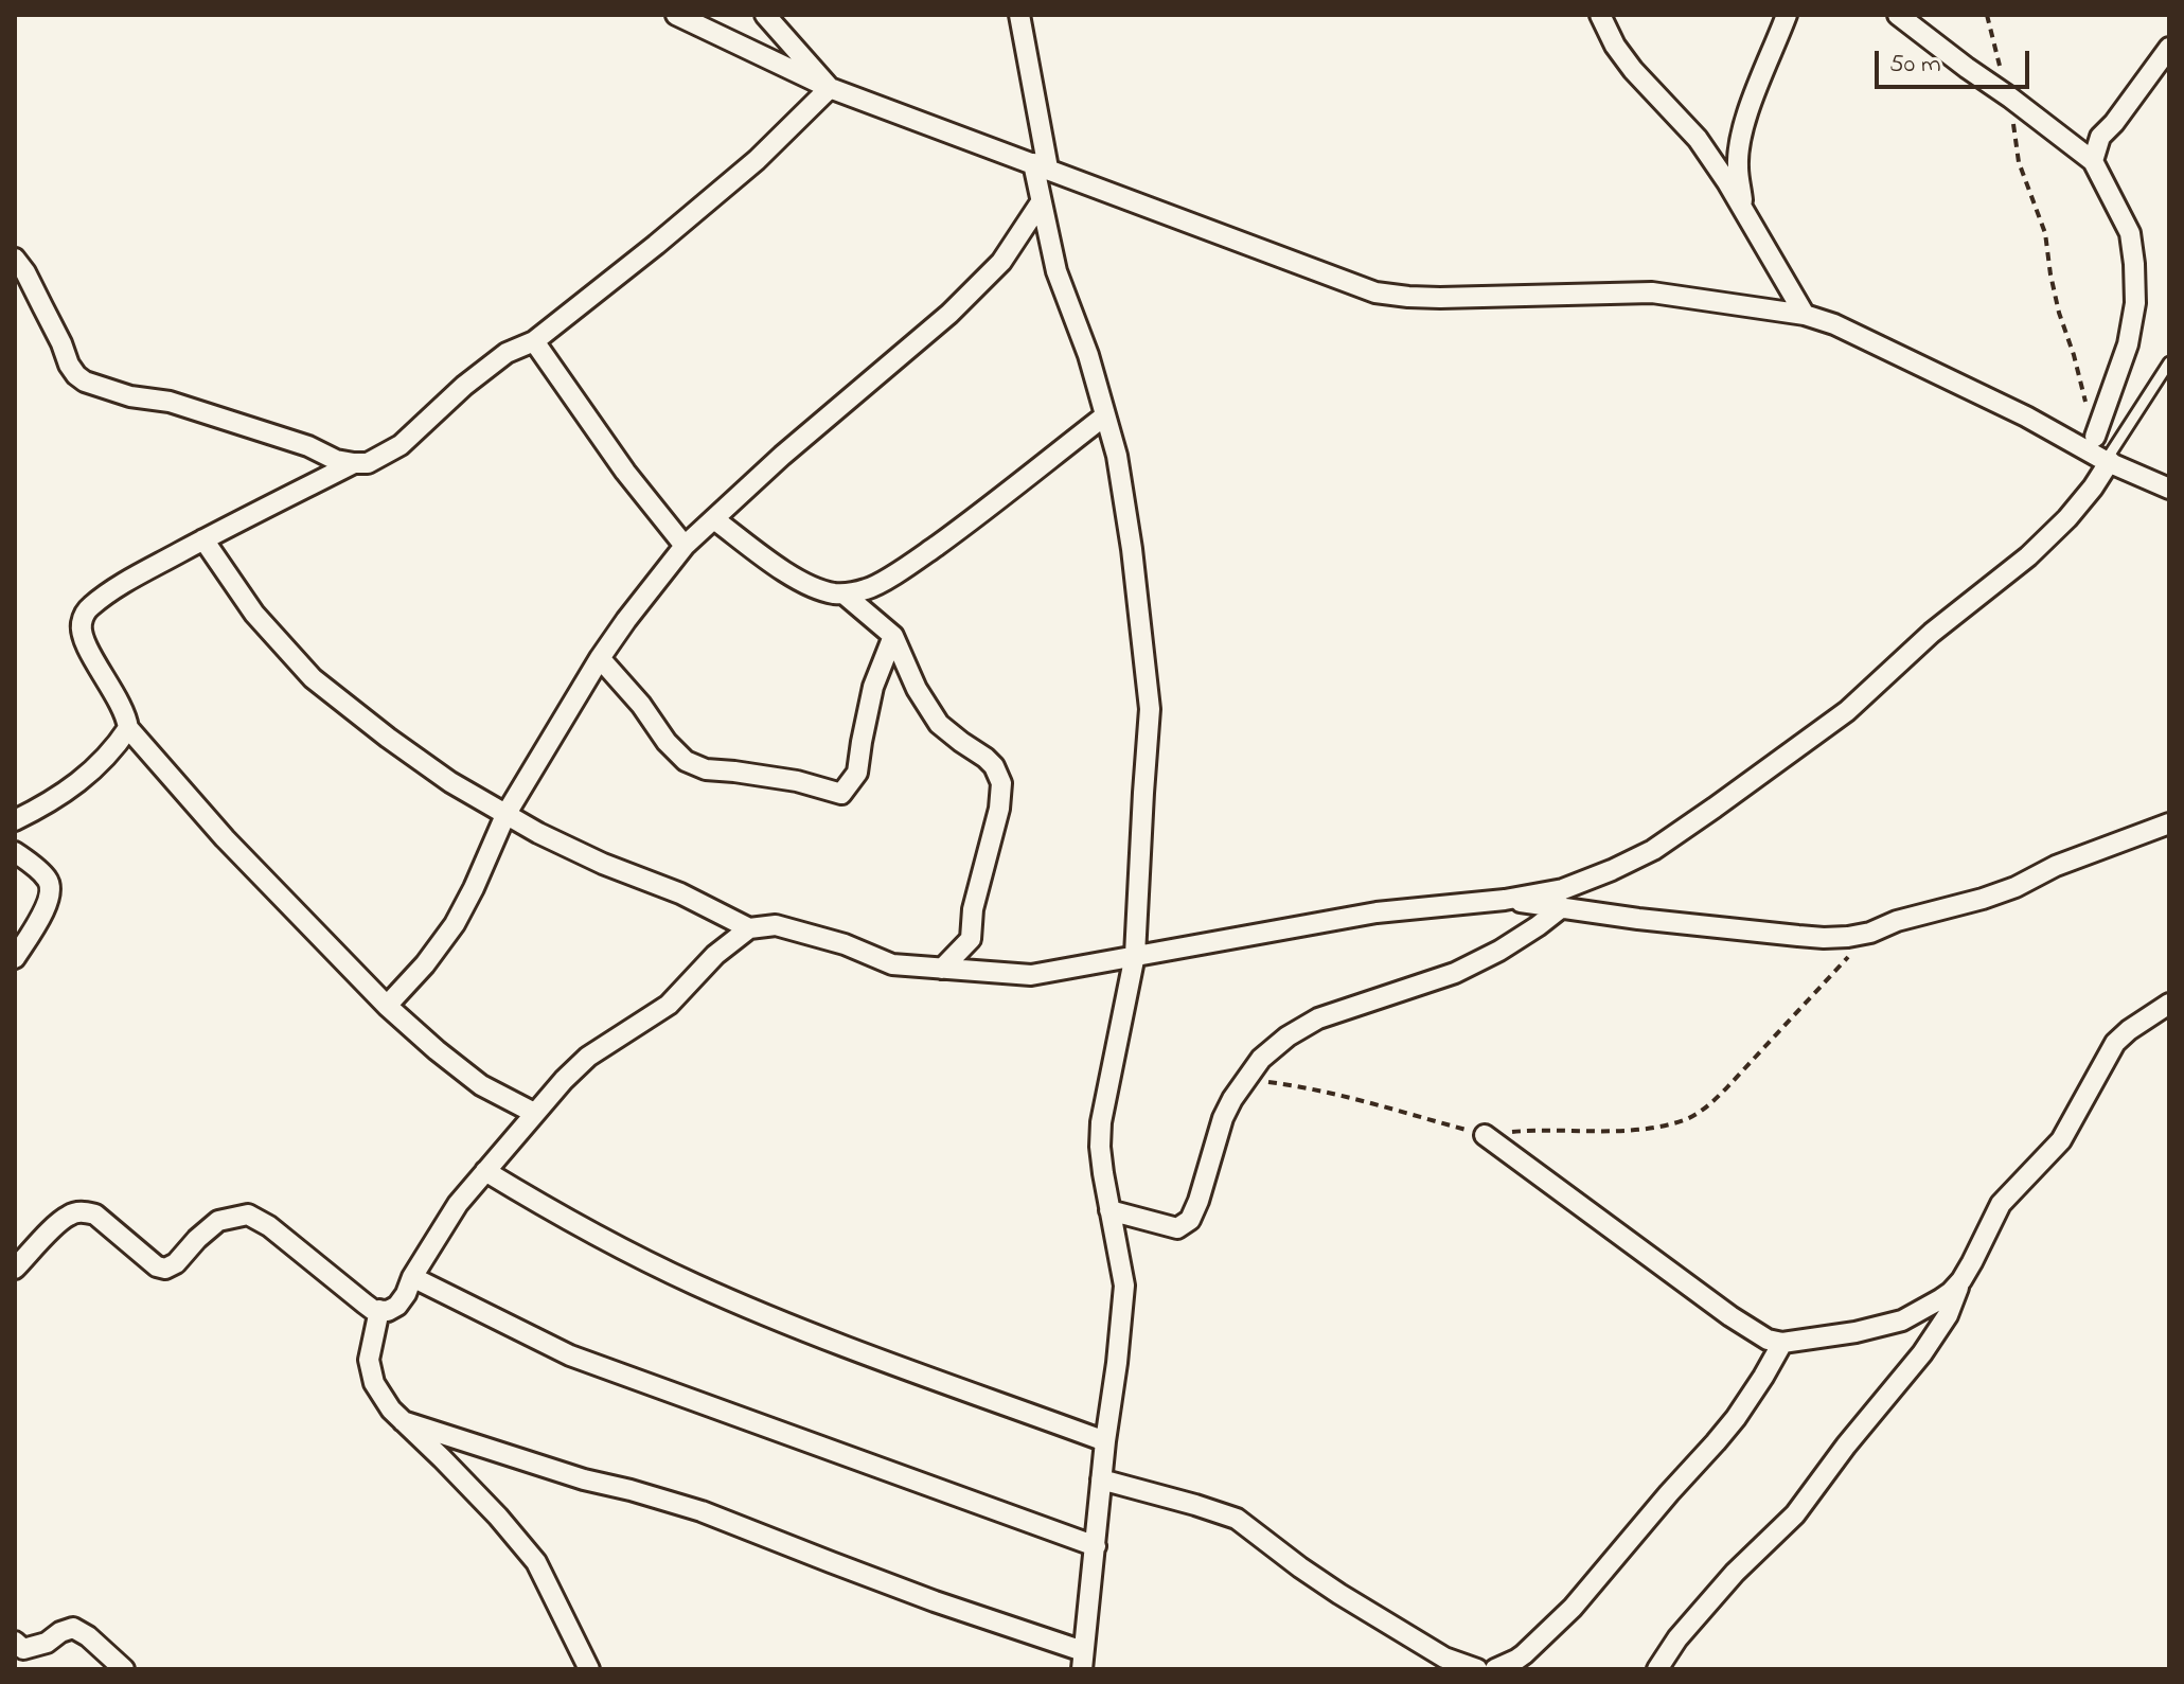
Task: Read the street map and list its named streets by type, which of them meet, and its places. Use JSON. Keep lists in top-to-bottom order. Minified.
{"scale_bar":"50 m"}
